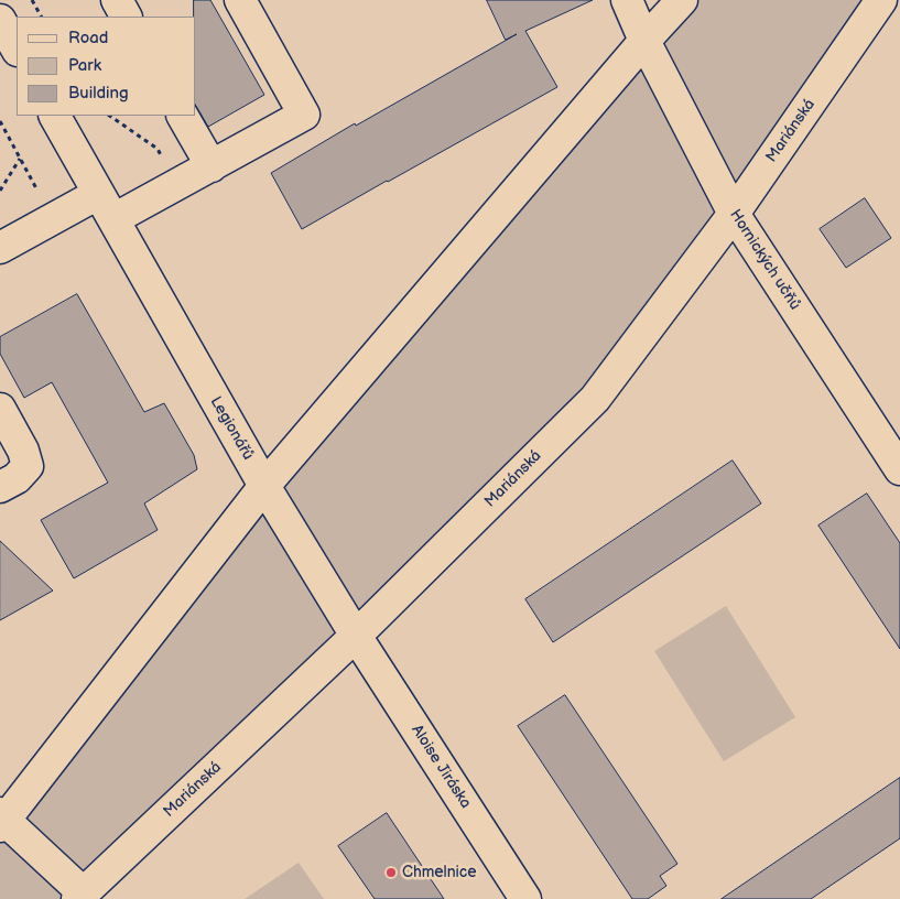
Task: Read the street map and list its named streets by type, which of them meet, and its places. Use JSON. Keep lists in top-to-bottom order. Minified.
{"streets":{"street":["Mariánská","Hornických učňů","Legionářů","Aloise Jiráska"]},"crossings":[["Mariánská","Hornických učňů"],["Mariánská","Legionářů"],["Mariánská","Aloise Jiráska"],["Legionářů","Aloise Jiráska"]],"places":["Chmelnice"],"legend":["Road","Park","Building"]}
